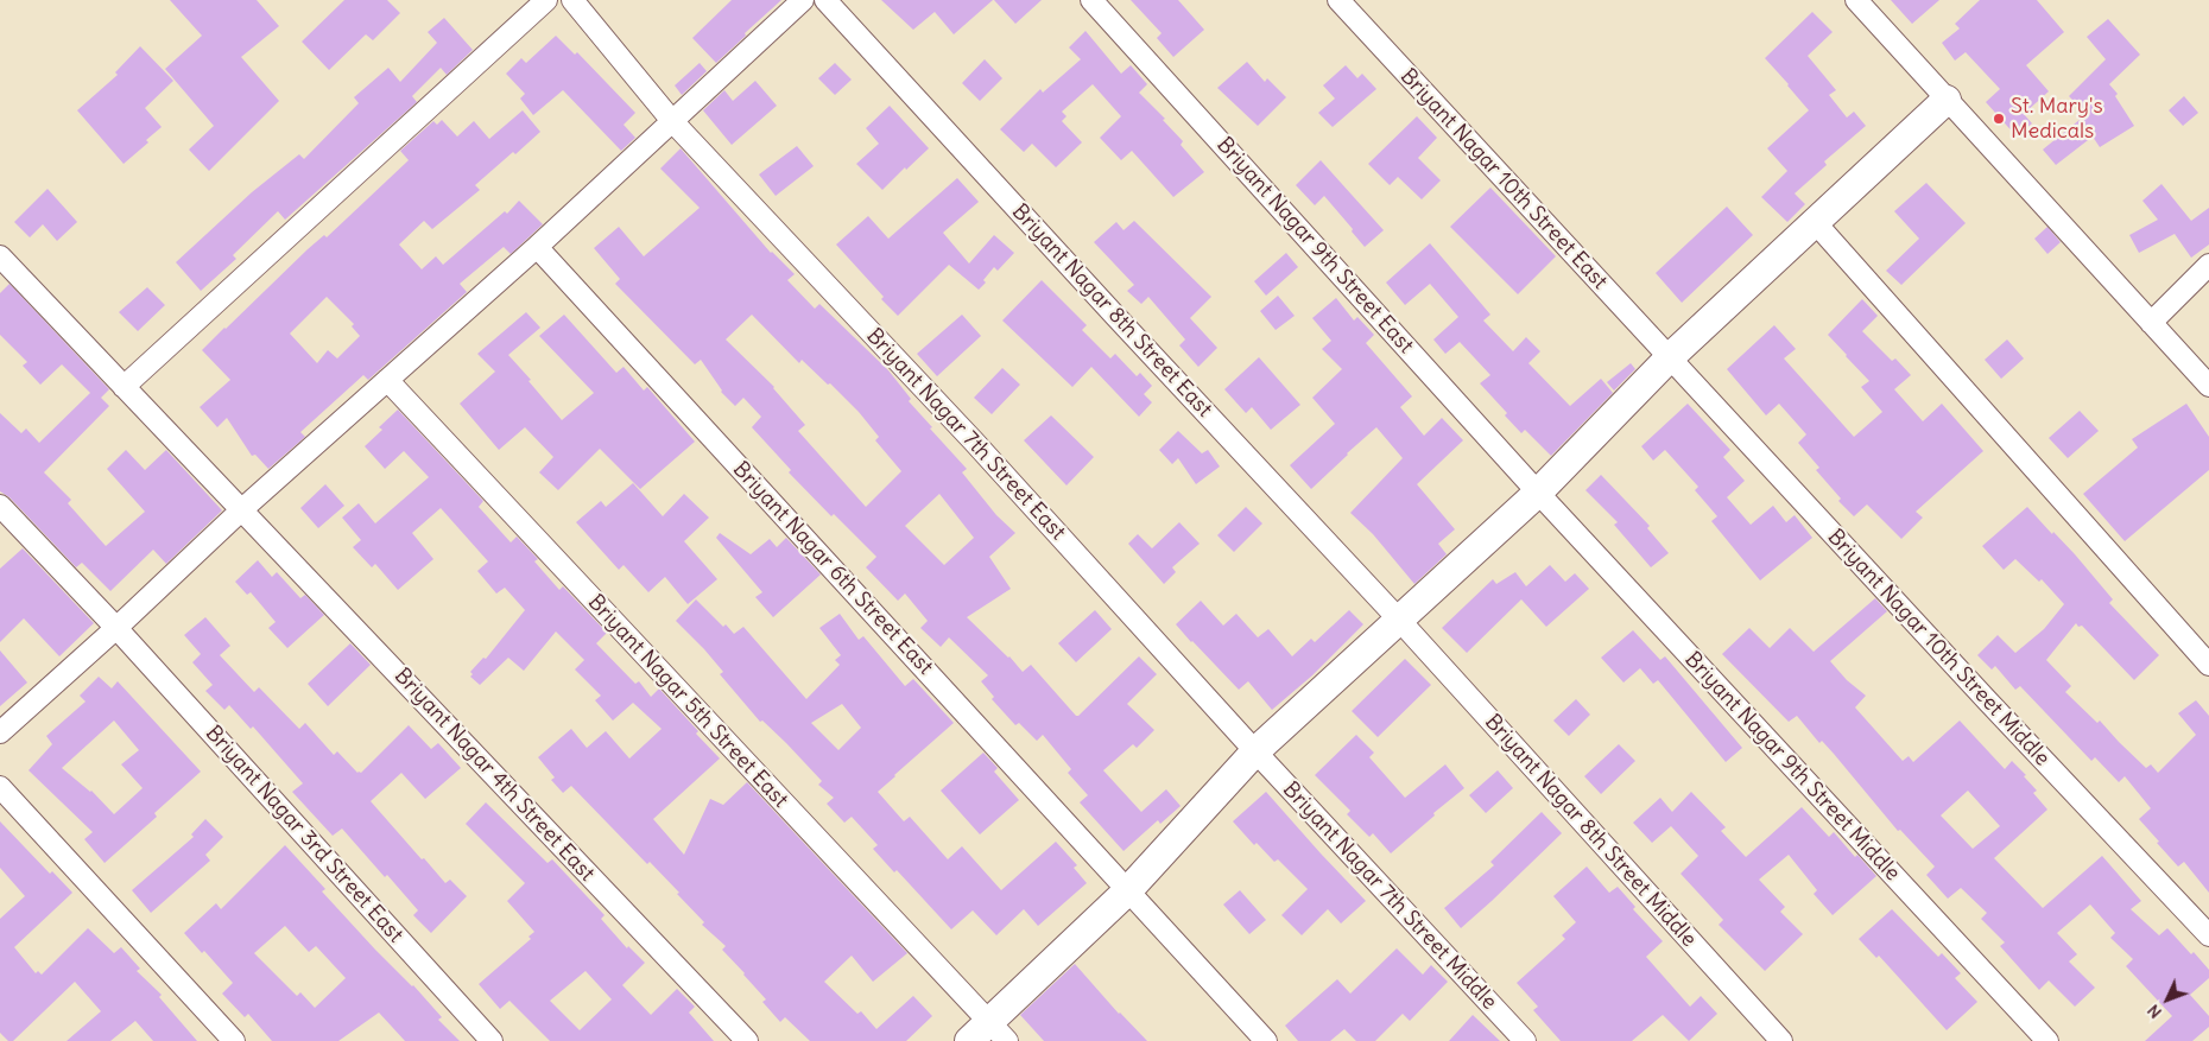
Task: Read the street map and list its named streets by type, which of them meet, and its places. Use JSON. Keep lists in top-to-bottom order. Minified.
{"streets":{"street":["Briyant Nagar 10th Street East","Briyant Nagar 9th Street East","Briyant Nagar 8th Street East","Briyant Nagar 7th Street East","Briyant Nagar 6th Street East","Briyant Nagar 10th Street Middle","Briyant Nagar 5th Street East","Briyant Nagar 9th Street Middle","Briyant Nagar 4th Street East","Briyant Nagar 8th Street Middle","Briyant Nagar 3rd Street East","Briyant Nagar 7th Street Middle"]},"crossings":[["Briyant Nagar 10th Street East","Briyant Nagar 10th Street Middle"],["Briyant Nagar 9th Street East","Briyant Nagar 9th Street Middle"],["Briyant Nagar 8th Street East","Briyant Nagar 8th Street Middle"],["Briyant Nagar 7th Street East","Briyant Nagar 7th Street Middle"]],"places":["St. Mary's Medicals"],"north":"bottom left"}
